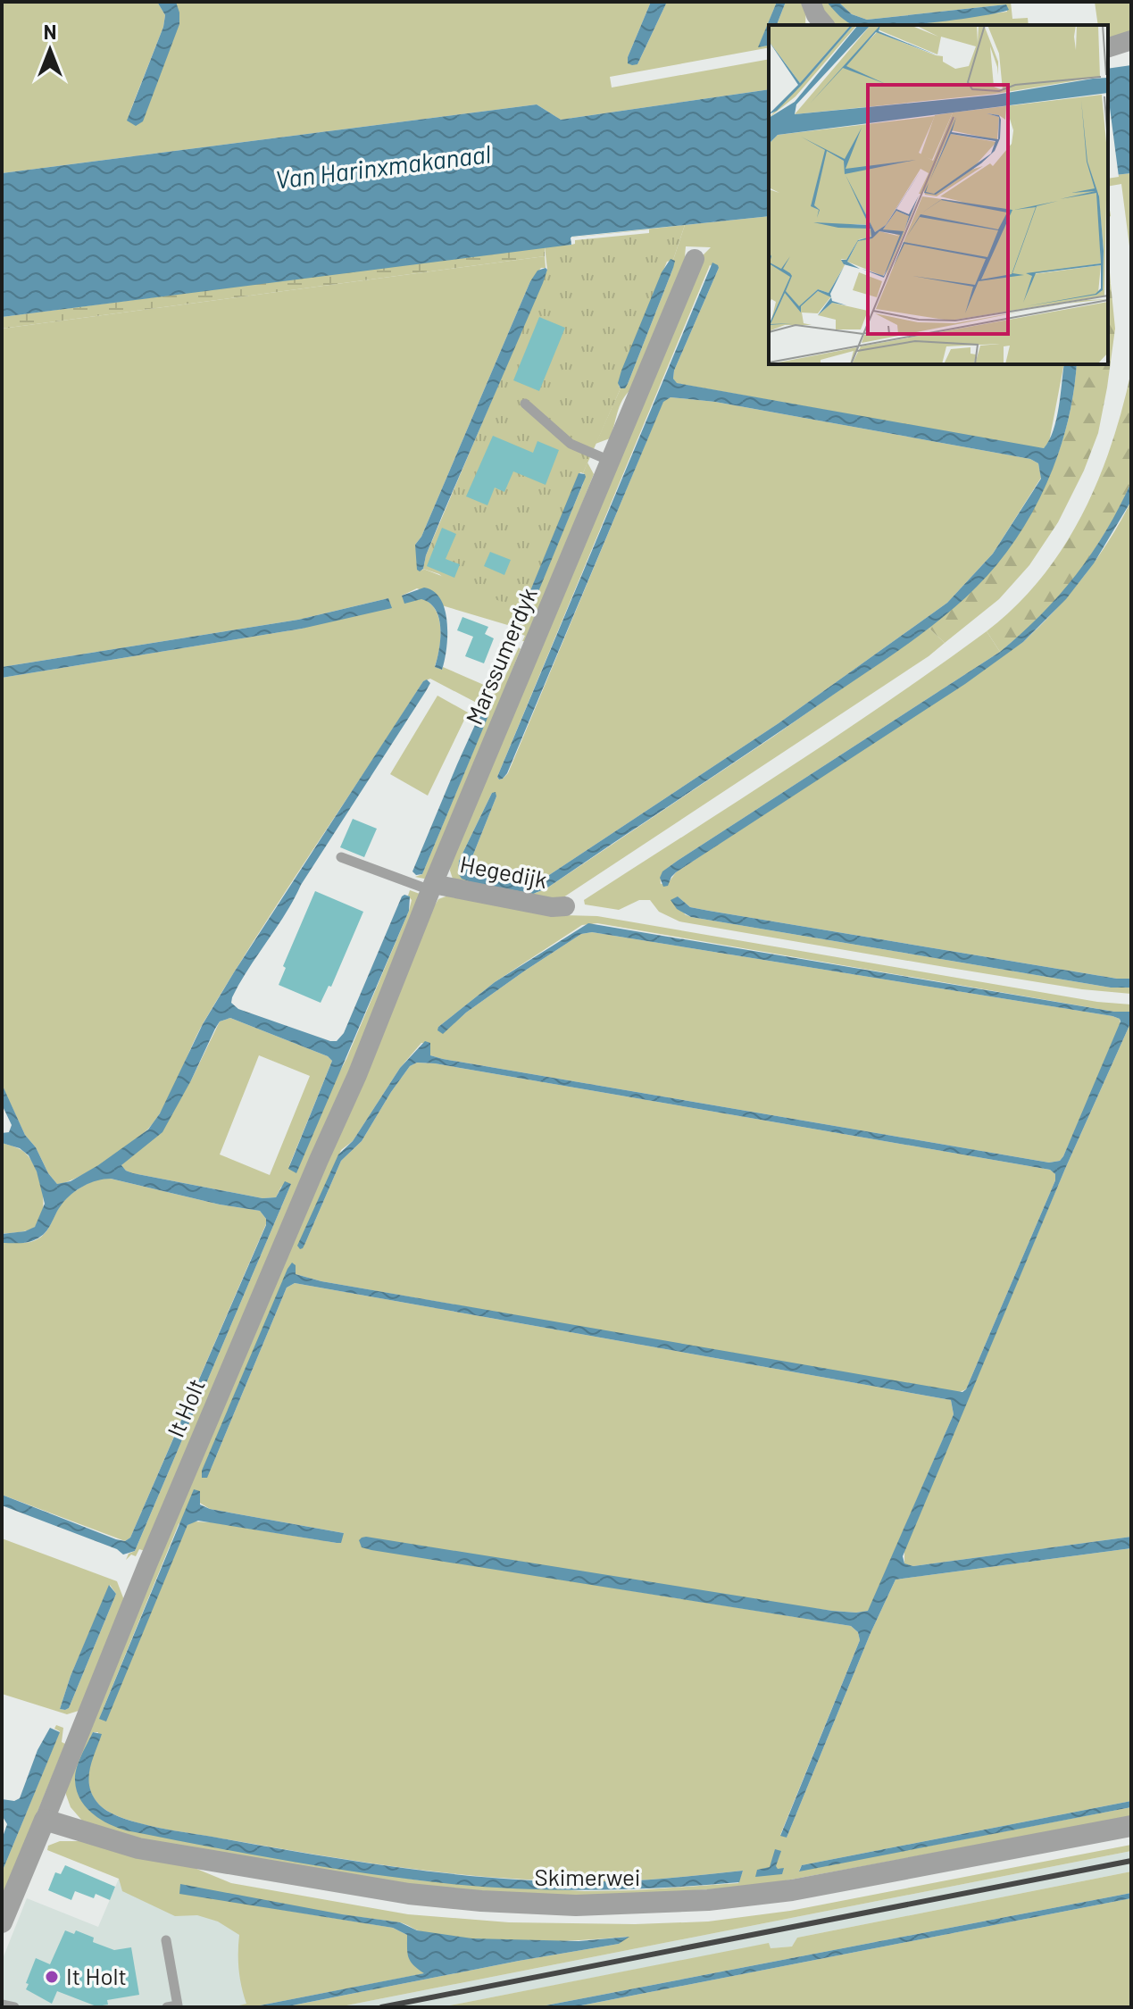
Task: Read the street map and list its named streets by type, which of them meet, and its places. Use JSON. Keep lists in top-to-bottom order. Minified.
{"streets":{"street":["Marssumerdyk","Hegedijk","It Holt","Skimerwei"]},"crossings":[["Marssumerdyk","Hegedijk"],["Marssumerdyk","It Holt"],["It Holt","Skimerwei"]],"water":["Van Harinxmakanaal"],"places":["It Holt"],"north":"top"}
